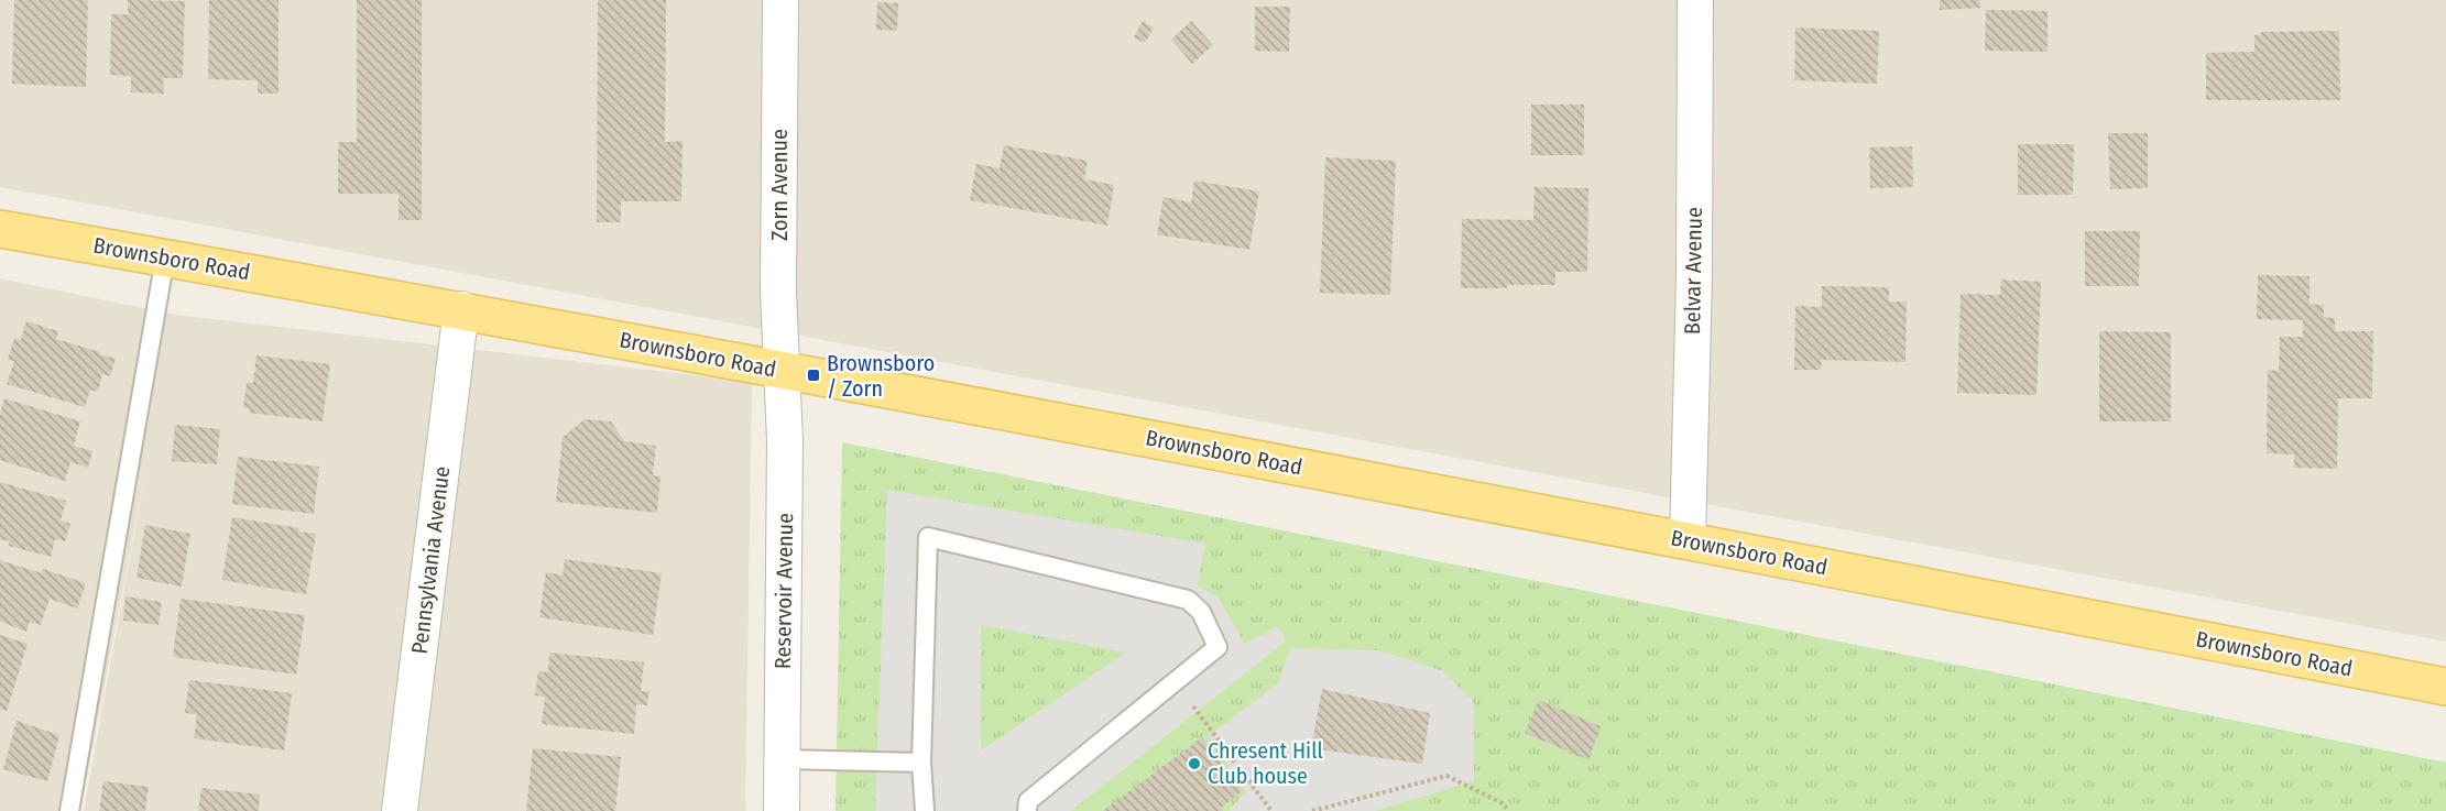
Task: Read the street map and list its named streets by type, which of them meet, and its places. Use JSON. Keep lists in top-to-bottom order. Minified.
{"streets":{"main road":["Brownsboro Road"],"street":["Zorn Avenue","Belvar Avenue","Pennsylvania Avenue","Reservoir Avenue"]},"crossings":[["Zorn Avenue","Brownsboro Road"],["Zorn Avenue","Reservoir Avenue"],["Brownsboro Road","Belvar Avenue"],["Brownsboro Road","Pennsylvania Avenue"],["Brownsboro Road","Reservoir Avenue"]],"places":{"transit":["Brownsboro / Zorn"],"other":["Chresent Hill Club house"]}}
